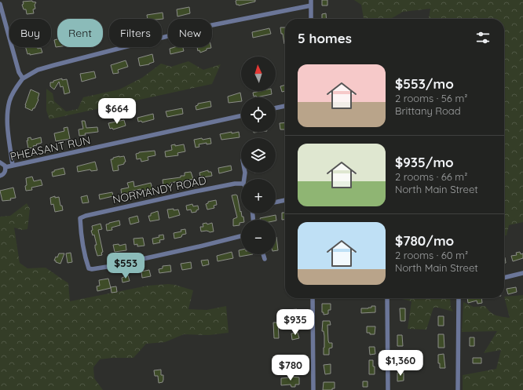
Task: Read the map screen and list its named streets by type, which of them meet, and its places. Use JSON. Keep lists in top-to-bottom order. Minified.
{"streets":{"street":["PHEASANT RUN","NORMANDY ROAD"]},"north":"top","page":{"chip":["Buy","Rent","Filters","New"],"heading":"5 homes","map_buttons":["+","−"],"list":[{"name":"$553/mo","note":"2 rooms · 56 m² · Brittany Road"},{"name":"$935/mo","note":"2 rooms · 66 m² · North Main Street"},{"name":"$780/mo","note":"2 rooms · 60 m² · North Main Street"}],"price":["$664","$553","$935","$1,360","$780"]}}
